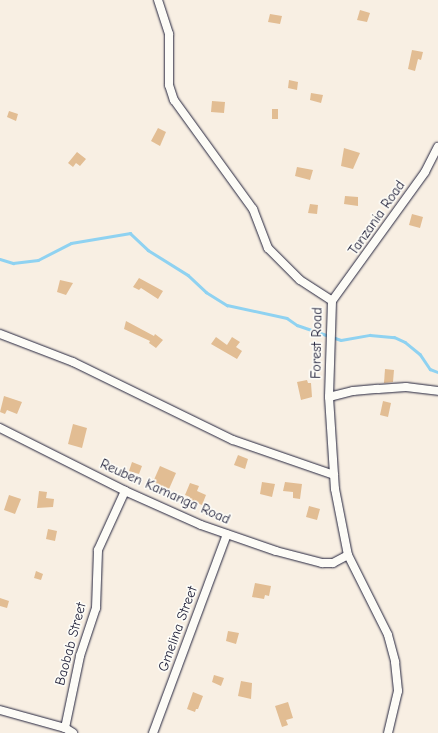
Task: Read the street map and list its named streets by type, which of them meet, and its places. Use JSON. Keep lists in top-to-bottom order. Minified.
{"streets":{"street":["Tanzania Road","Forest Road","Reuben Kamanga Road","Gmelina Street","Baobab Street"]},"crossings":[["Tanzania Road","Forest Road"],["Forest Road","Reuben Kamanga Road"],["Reuben Kamanga Road","Gmelina Street"],["Reuben Kamanga Road","Baobab Street"]]}
